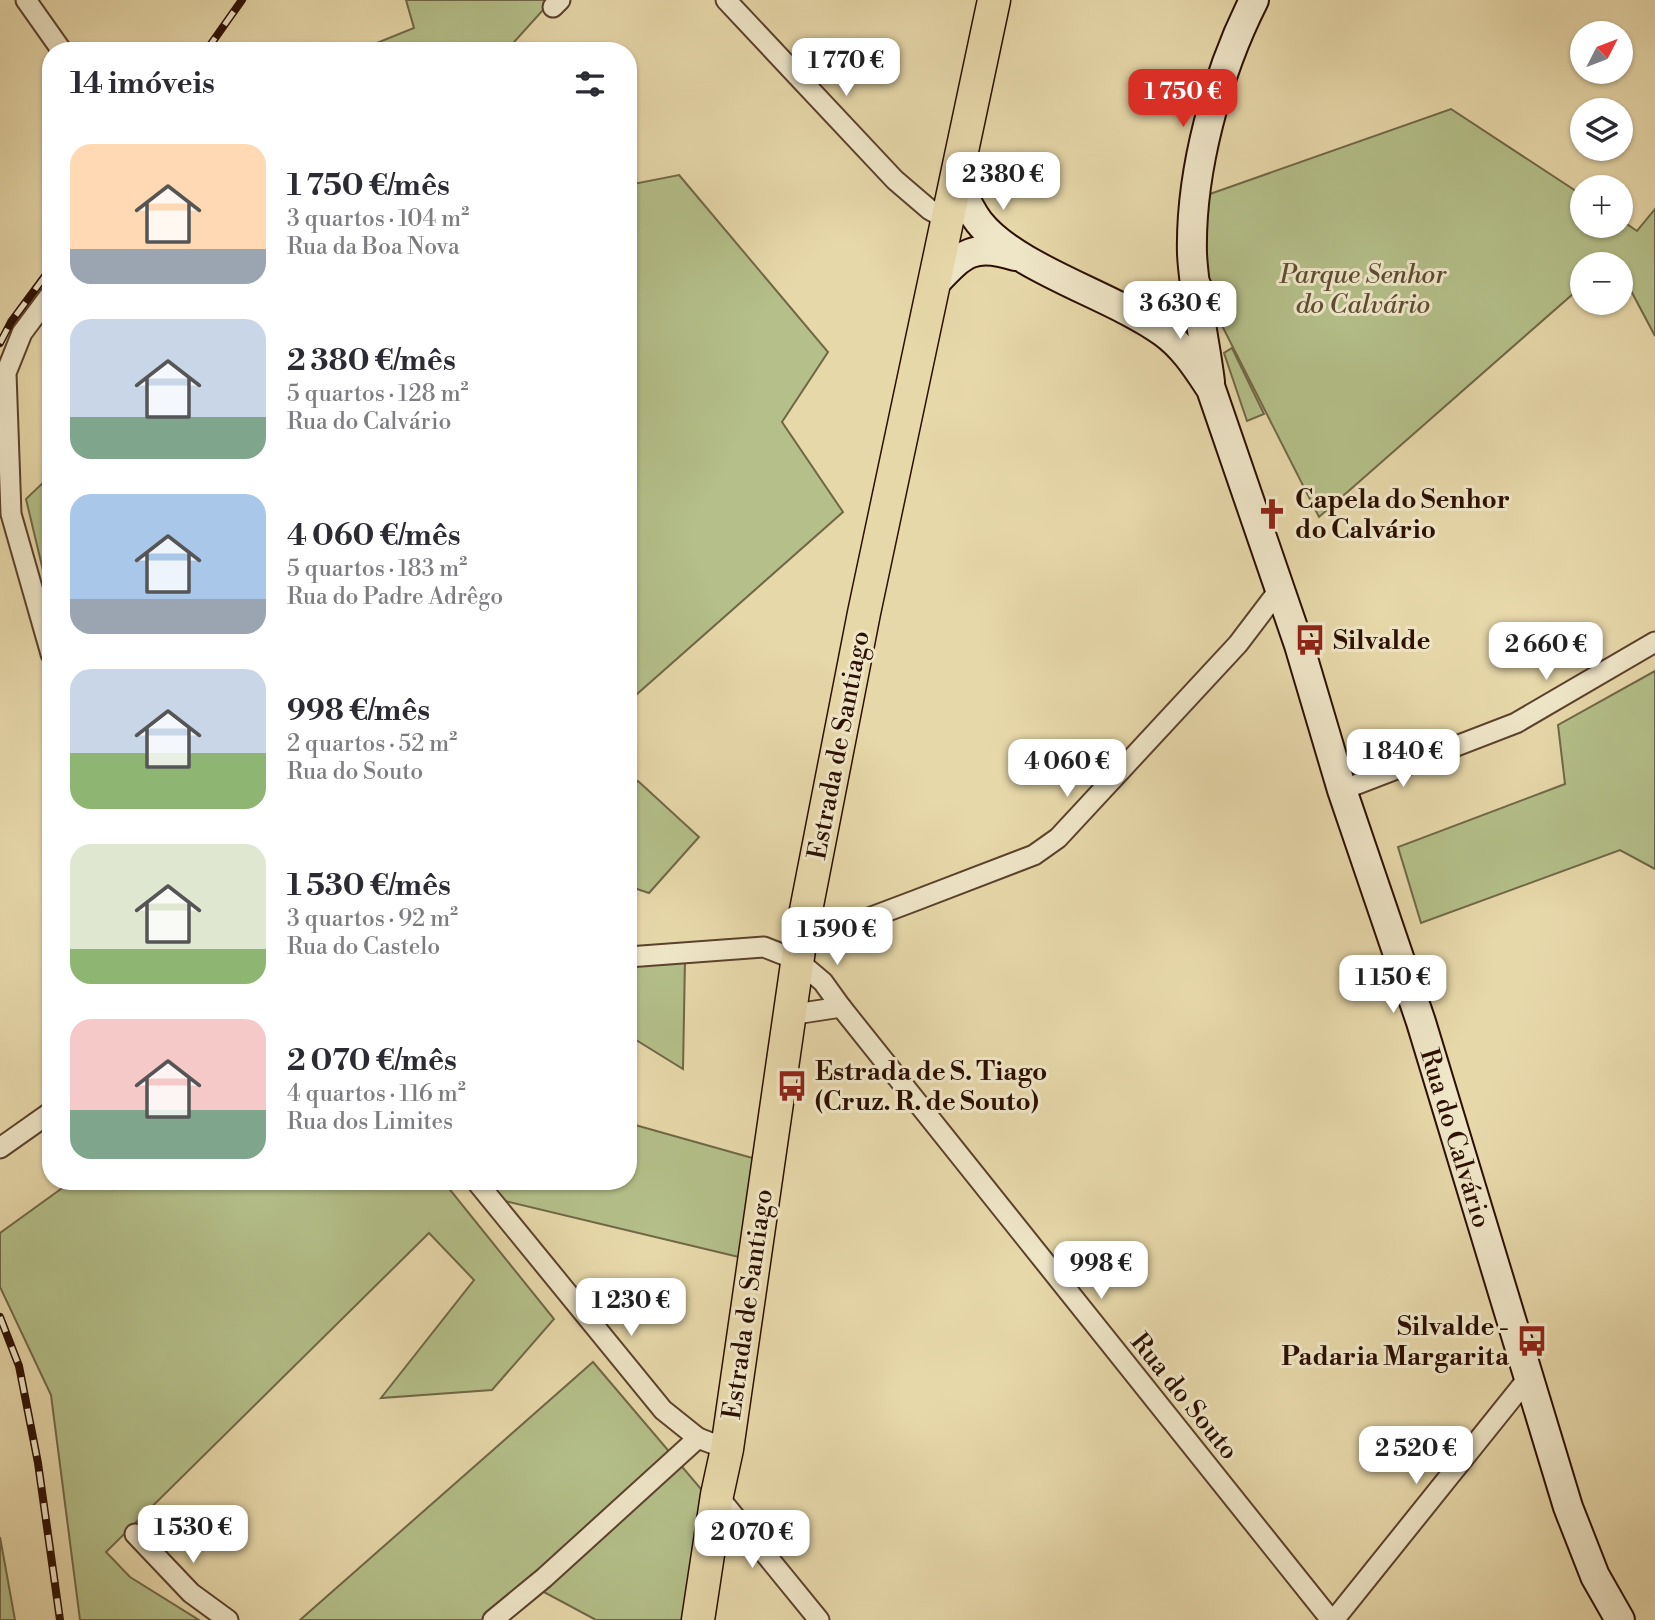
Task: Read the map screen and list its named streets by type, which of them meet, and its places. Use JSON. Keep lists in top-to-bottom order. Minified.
{"streets":{"main road":["Estrada de Santiago","Rua do Calvário"],"street":["Rua do Souto"]},"crossings":[["Estrada de Santiago","Rua do Souto"]],"parks":["Parque Senhor do Calvário"],"places":{"church":["Capela do Senhor do Calvário"],"bus stop":["Silvalde","Estrada de S. Tiago (Cruz. R. de Souto)","Silvalde - Padaria Margarita"]},"north":"top right","page":{"map_buttons":["+","−"],"price":["1 770 €","1 750 €","2 380 €","3 630 €","2 660 €","1 840 €","4 060 €","1 590 €","1 150 €","998 €","1 230 €","2 520 €","1 530 €","2 070 €"],"heading":"14 imóveis","list":[{"name":"1 750 €/mês","note":"3 quartos · 104 m² · Rua da Boa Nova"},{"name":"2 380 €/mês","note":"5 quartos · 128 m² · Rua do Calvário"},{"name":"4 060 €/mês","note":"5 quartos · 183 m² · Rua do Padre Adrêgo"},{"name":"998 €/mês","note":"2 quartos · 52 m² · Rua do Souto"},{"name":"1 530 €/mês","note":"3 quartos · 92 m² · Rua do Castelo"},{"name":"2 070 €/mês","note":"4 quartos · 116 m² · Rua dos Limites"}]}}
